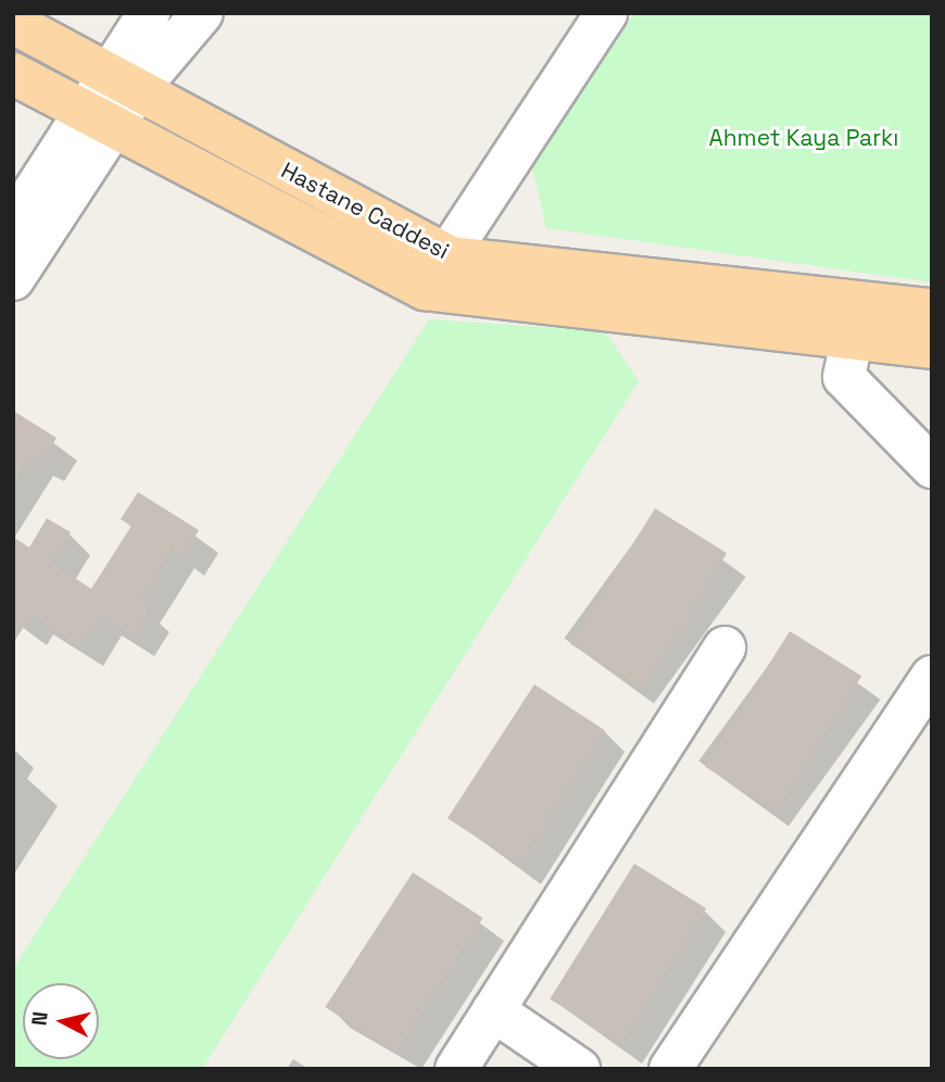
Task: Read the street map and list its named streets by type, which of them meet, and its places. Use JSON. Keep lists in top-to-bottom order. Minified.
{"streets":{"main road":["Hastane Caddesi"]},"parks":["Ahmet Kaya Parkı"],"north":"left"}
